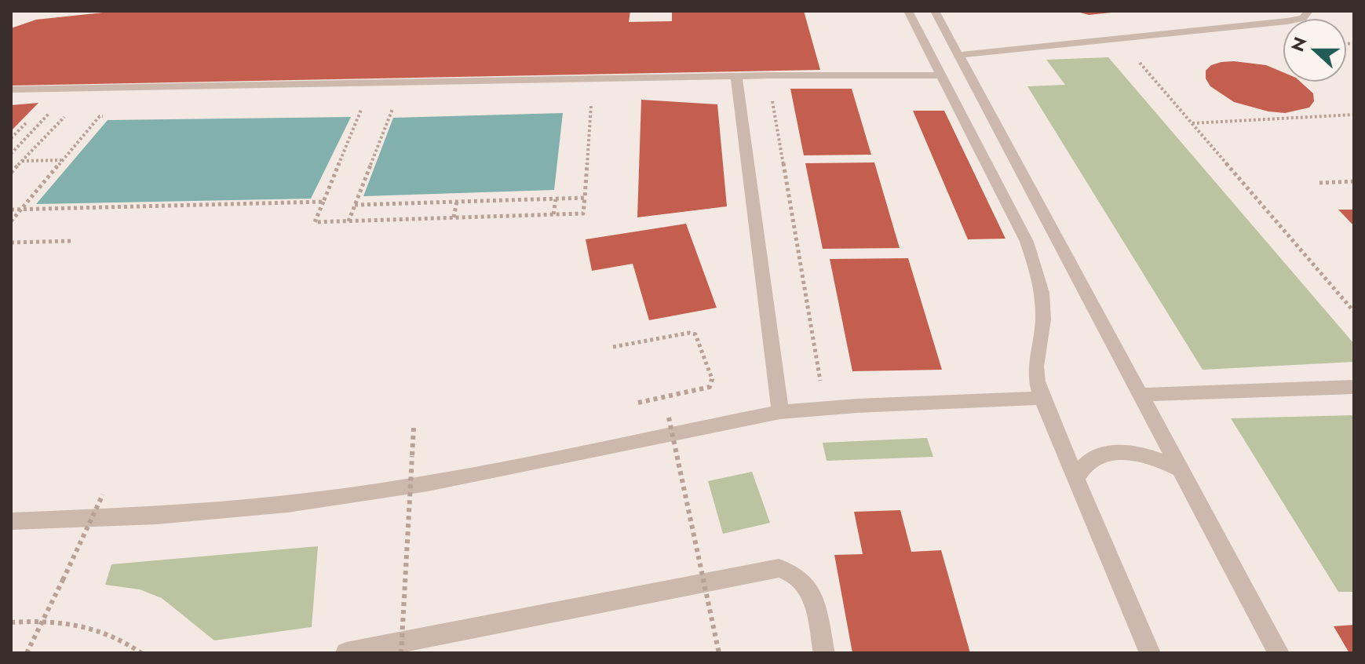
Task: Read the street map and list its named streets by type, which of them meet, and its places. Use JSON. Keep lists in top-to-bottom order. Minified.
{"north":"left"}
